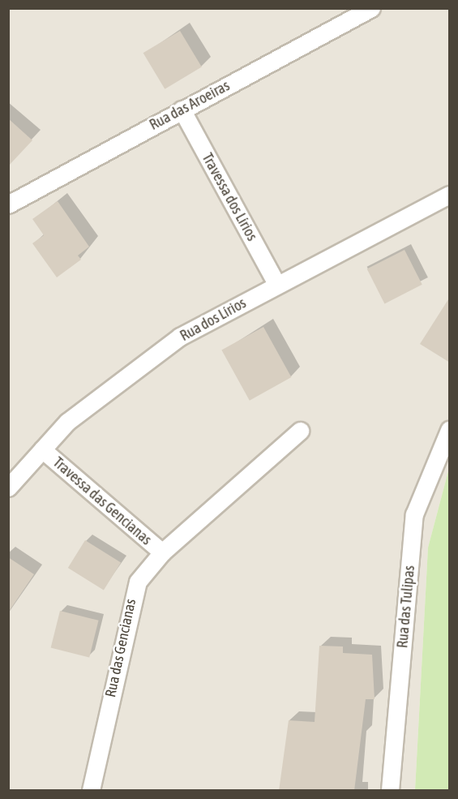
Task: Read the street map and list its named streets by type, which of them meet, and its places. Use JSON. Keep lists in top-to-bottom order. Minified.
{"streets":{"street":["Rua das Aroeiras","Travessa dos Lírios","Rua dos Lírios","Travessa das Gencianas","Rua das Tulipas","Rua das Gencianas"]},"crossings":[["Rua das Aroeiras","Travessa dos Lírios"],["Travessa dos Lírios","Rua dos Lírios"],["Rua dos Lírios","Travessa das Gencianas"],["Travessa das Gencianas","Rua das Gencianas"]]}
